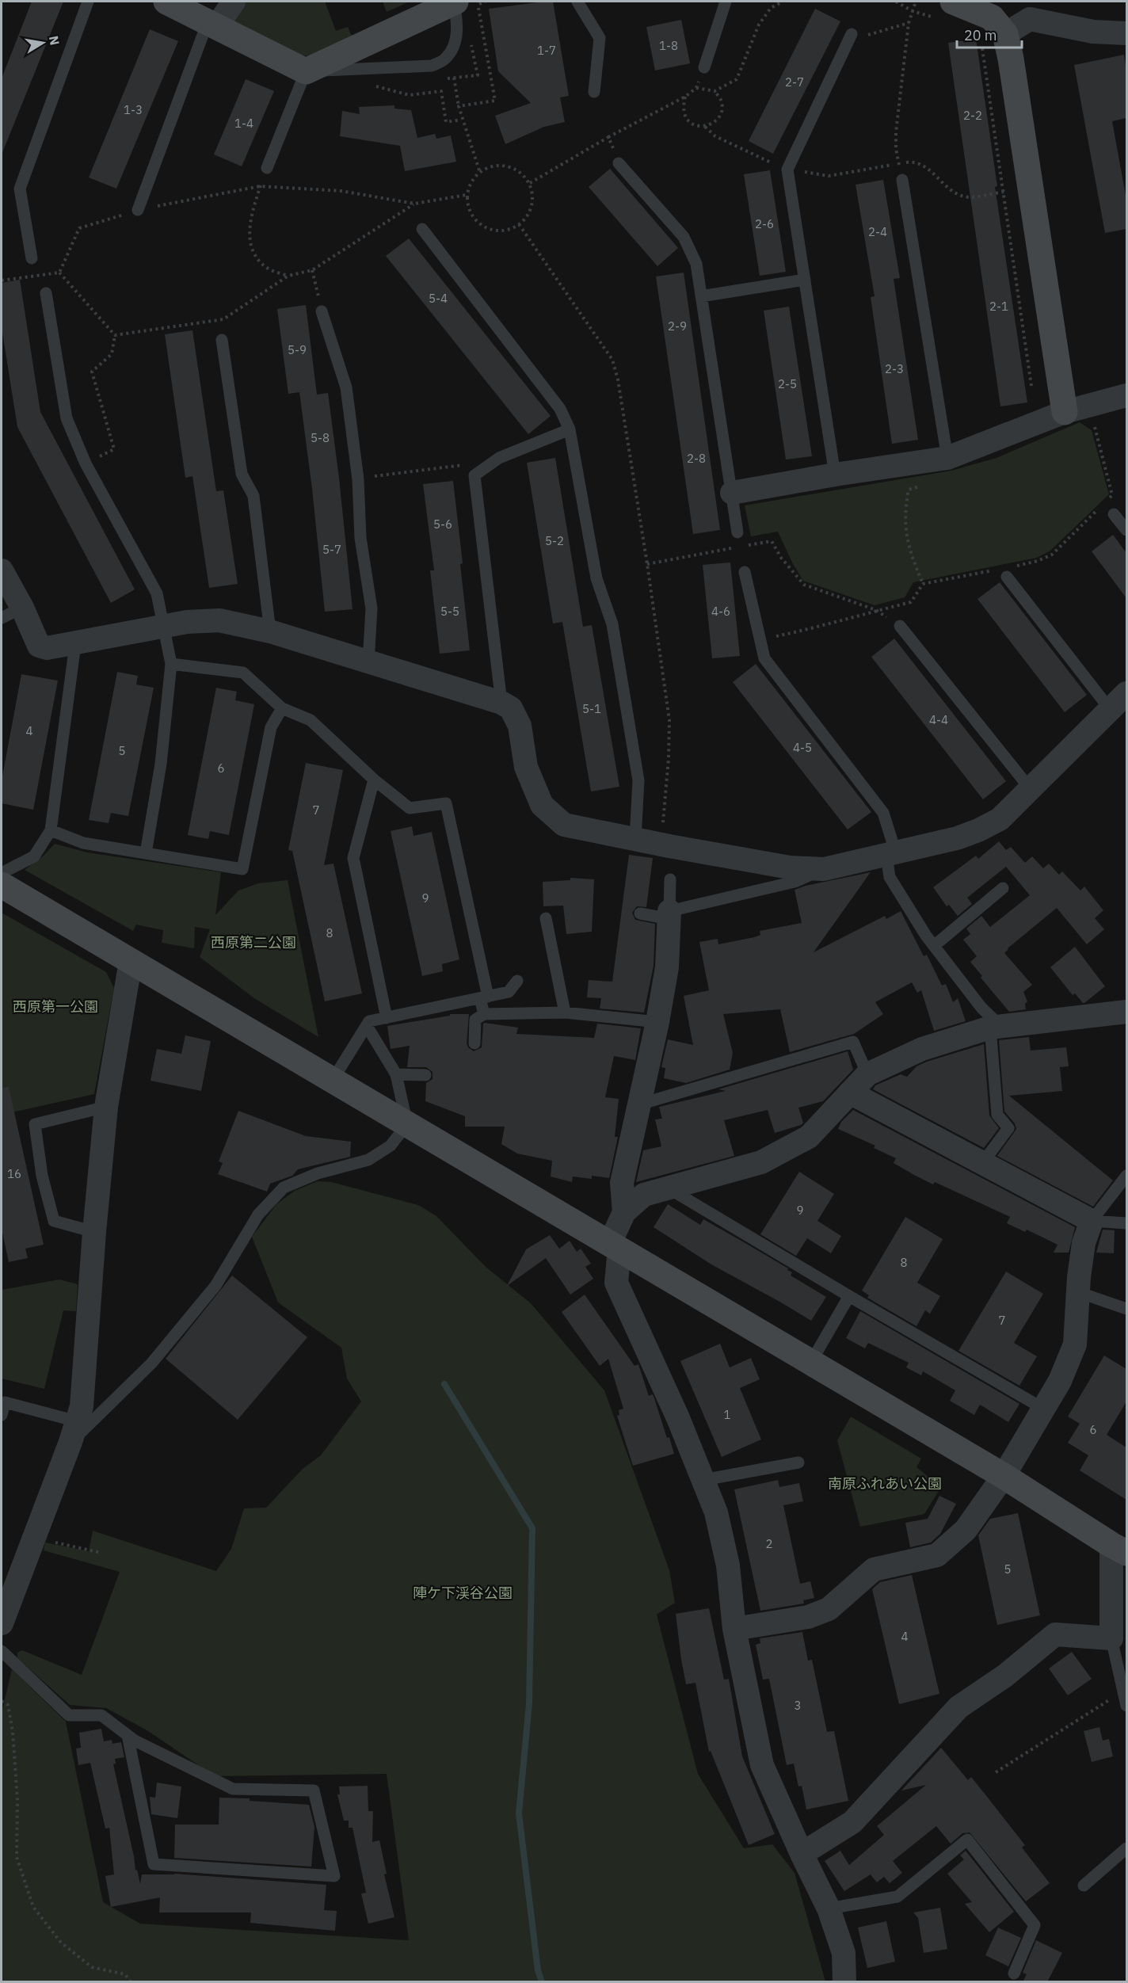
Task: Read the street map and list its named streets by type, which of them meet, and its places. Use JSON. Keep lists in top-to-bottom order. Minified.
{"parks":["西原第二公園","西原第一公園","南原ふれあい公園","陣ケ下渓谷公園"],"house_numbers":["1-8","1-7","2-7","1-3","2-2","1-4","2-6","2-4","5-4","2-1","2-9","5-9","2-3","2-5","5-8","2-8","5-6","5-2","5-7","5-5","4-6","5-1","4-4","4","4-5","5","6","7","9","8","16","9","8","7","1","6","2","5","4","3"],"scale_bar":"20 m","north":"right"}
